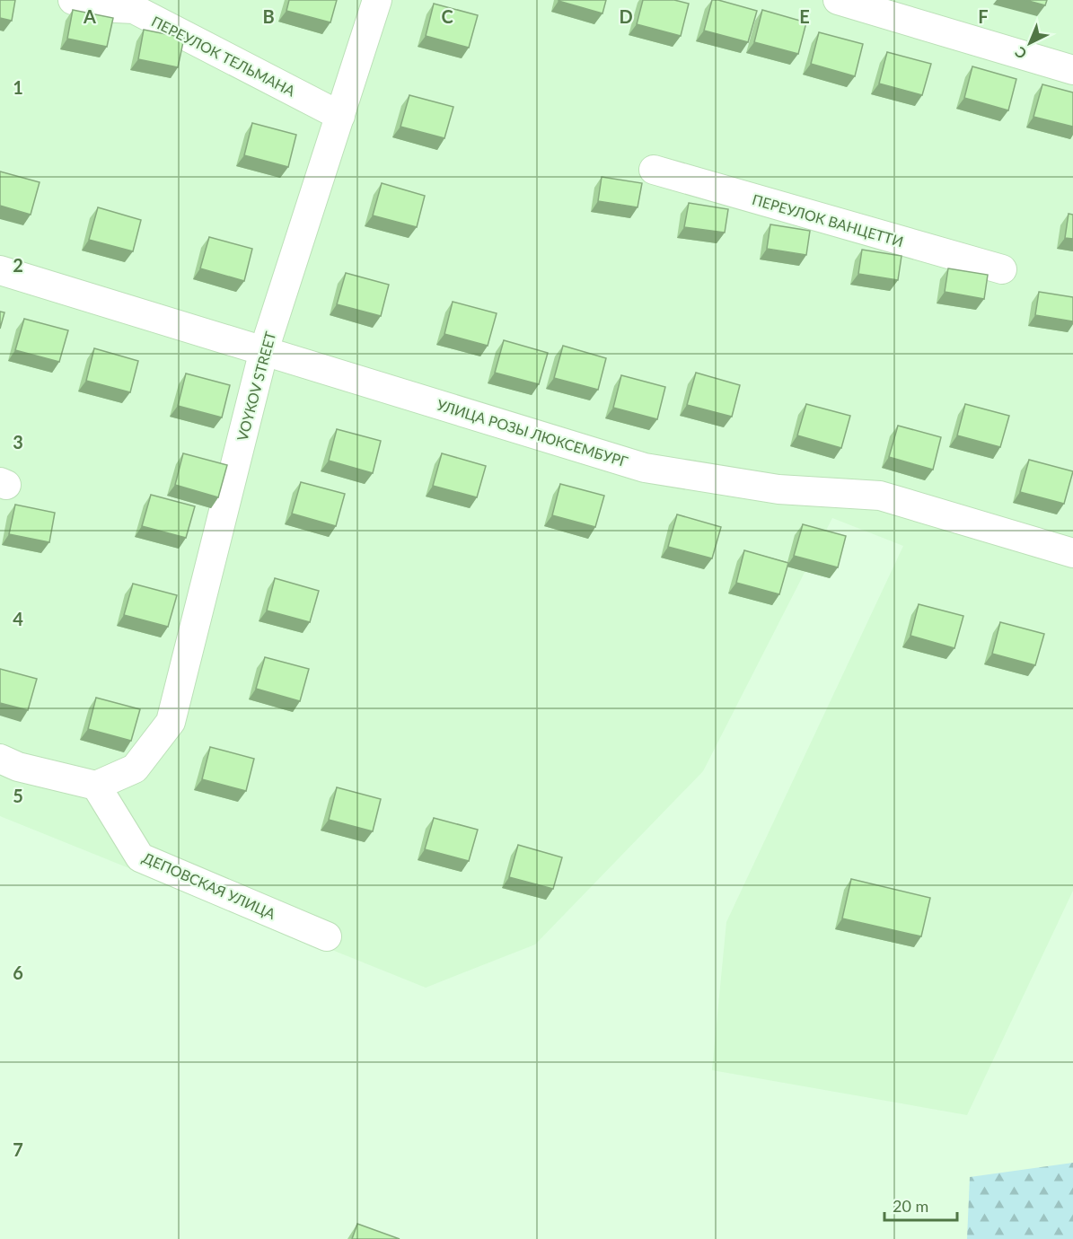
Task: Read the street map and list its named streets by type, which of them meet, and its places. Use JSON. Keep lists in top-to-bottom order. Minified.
{"streets":{"street":["ПЕРЕУЛОК ТЕЛЬМАНА","ПЕРЕУЛОК ВАНЦЕТТИ","VOYKOV STREET","УЛИЦА РОЗЫ ЛЮКСЕМБУРГ","ДЕПОВСКАЯ УЛИЦА"]},"crossings":[["ПЕРЕУЛОК ТЕЛЬМАНА","VOYKOV STREET"],["VOYKOV STREET","УЛИЦА РОЗЫ ЛЮКСЕМБУРГ"],["VOYKOV STREET","ДЕПОВСКАЯ УЛИЦА"]],"scale_bar":"20 m","north":"bottom left","grid":{"columns":["A","B","C","D","E","F"],"rows":["1","2","3","4","5","6","7"]}}
